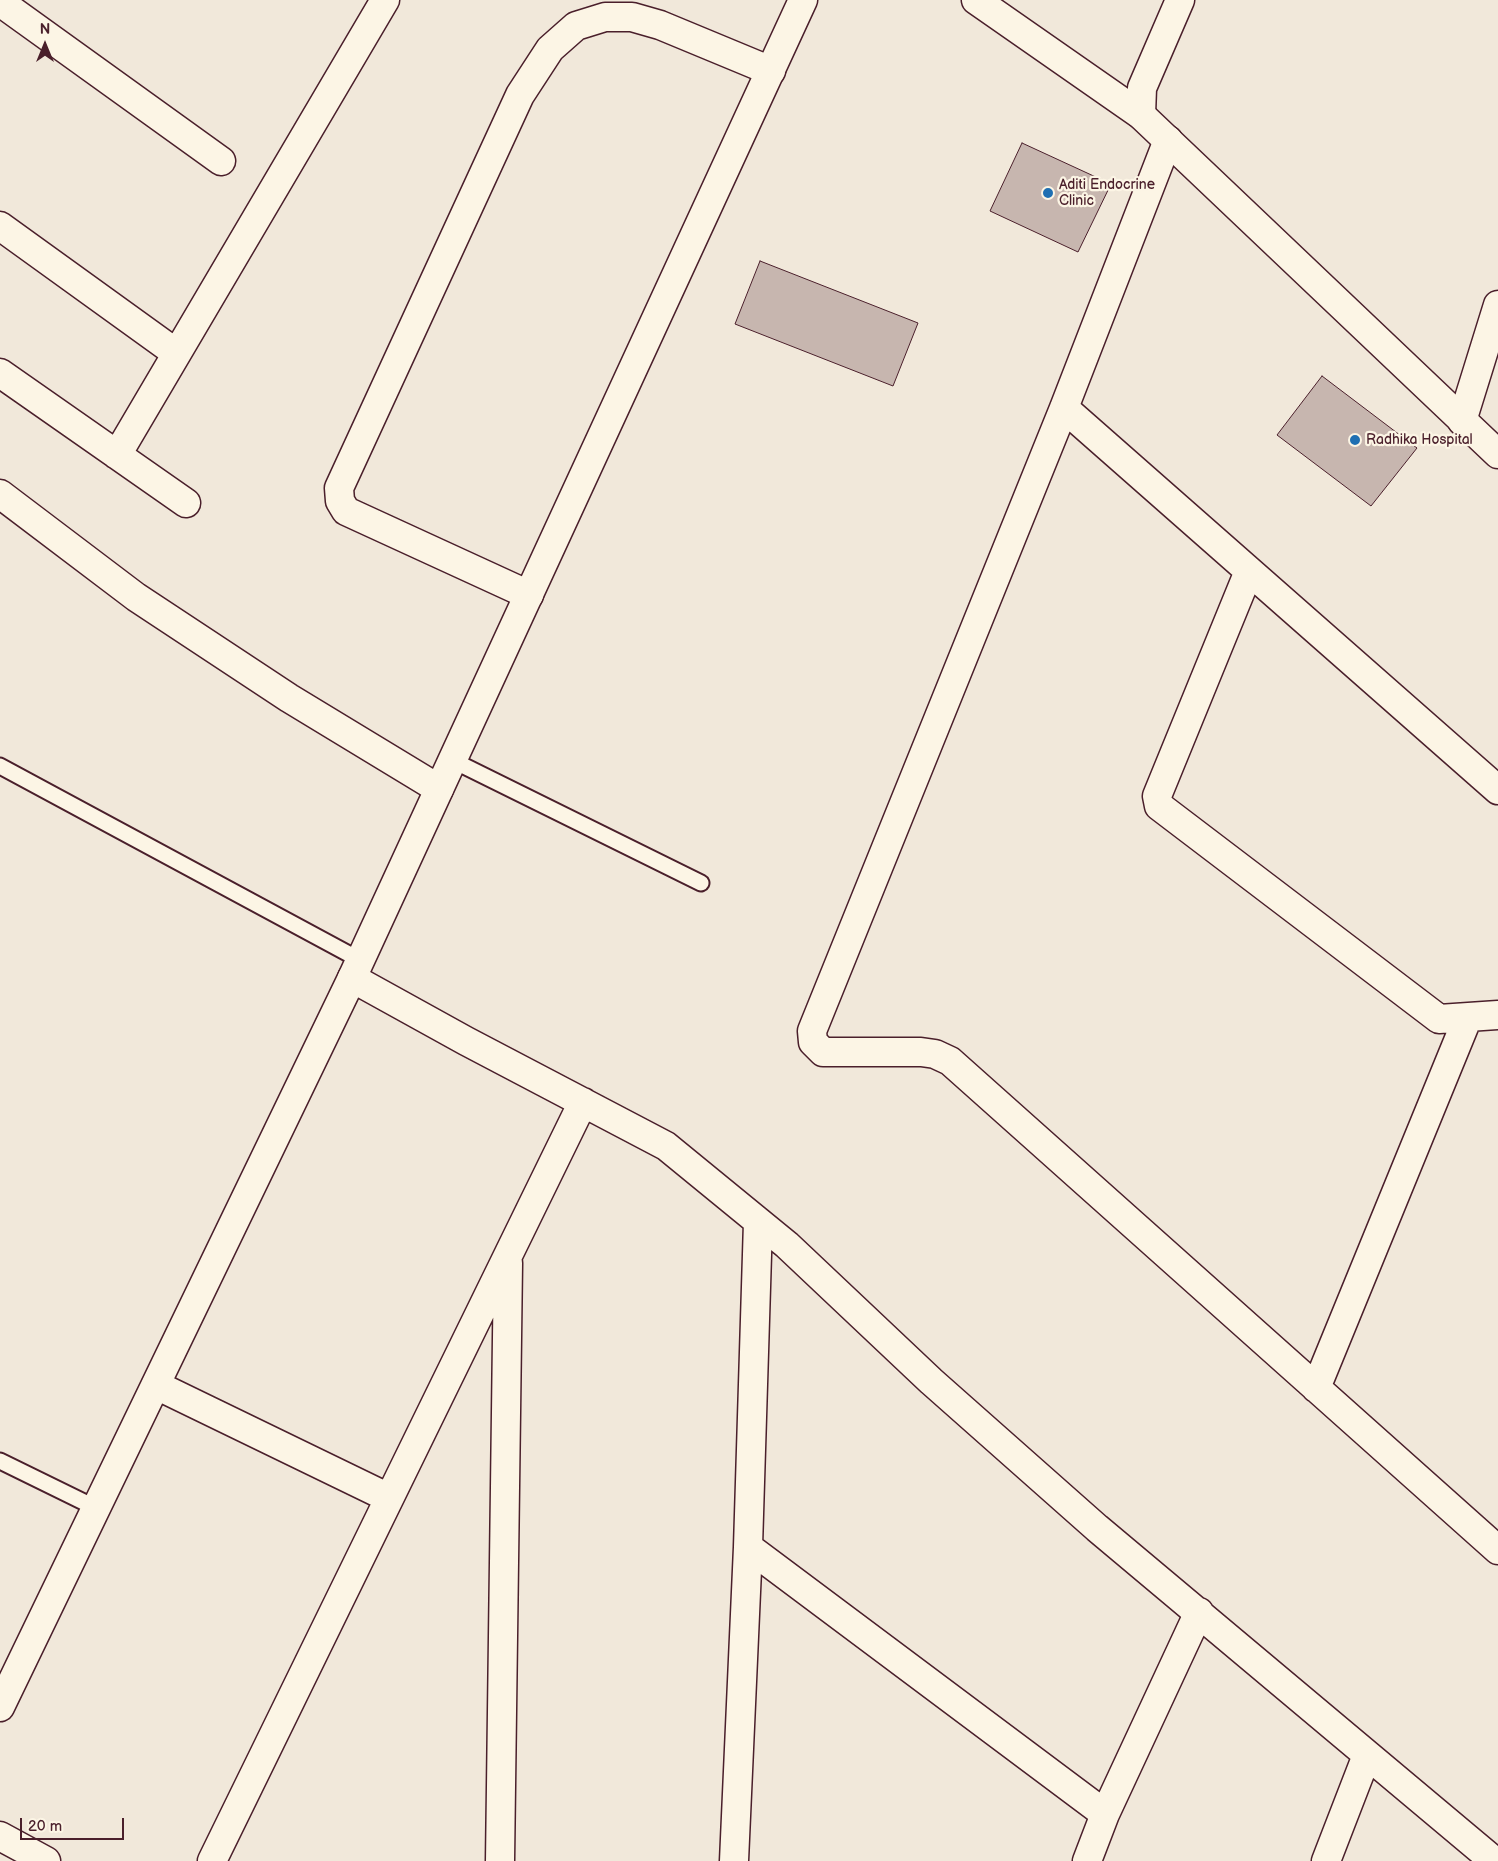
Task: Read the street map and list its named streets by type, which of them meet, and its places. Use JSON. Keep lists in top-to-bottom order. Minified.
{"places":["Aditi Endocrine Clinic","Radhika Hospital"],"scale_bar":"20 m","north":"top"}
